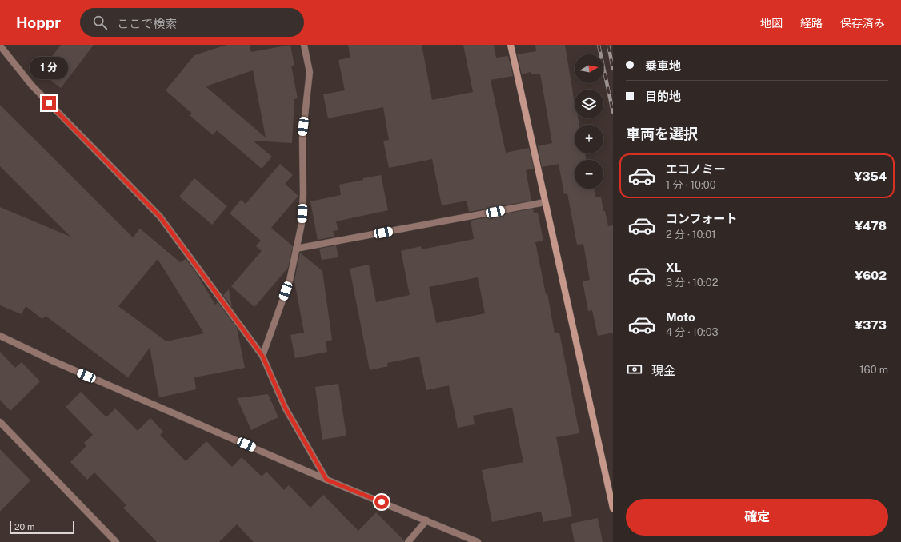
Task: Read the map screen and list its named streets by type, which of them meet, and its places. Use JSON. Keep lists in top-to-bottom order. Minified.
{"scale_bar":"20 m","north":"right","page":{"header":"Hoppr","search":"ここで検索","nav":["地図","経路","保存済み"],"banner":["乗車地","目的地"],"map_buttons":["+","−"],"bubble":"1 分","heading":"車両を選択","list":[{"name":"エコノミー","note":"1 分 · 10:00","value":"¥354"},{"name":"コンフォート","note":"2 分 · 10:01","value":"¥478"},{"name":"XL","note":"3 分 · 10:02","value":"¥602"},{"name":"Moto","note":"4 分 · 10:03","value":"¥373"}],"pay":["現金","160 m"],"buttons":"確定","scale":"20 m"}}
